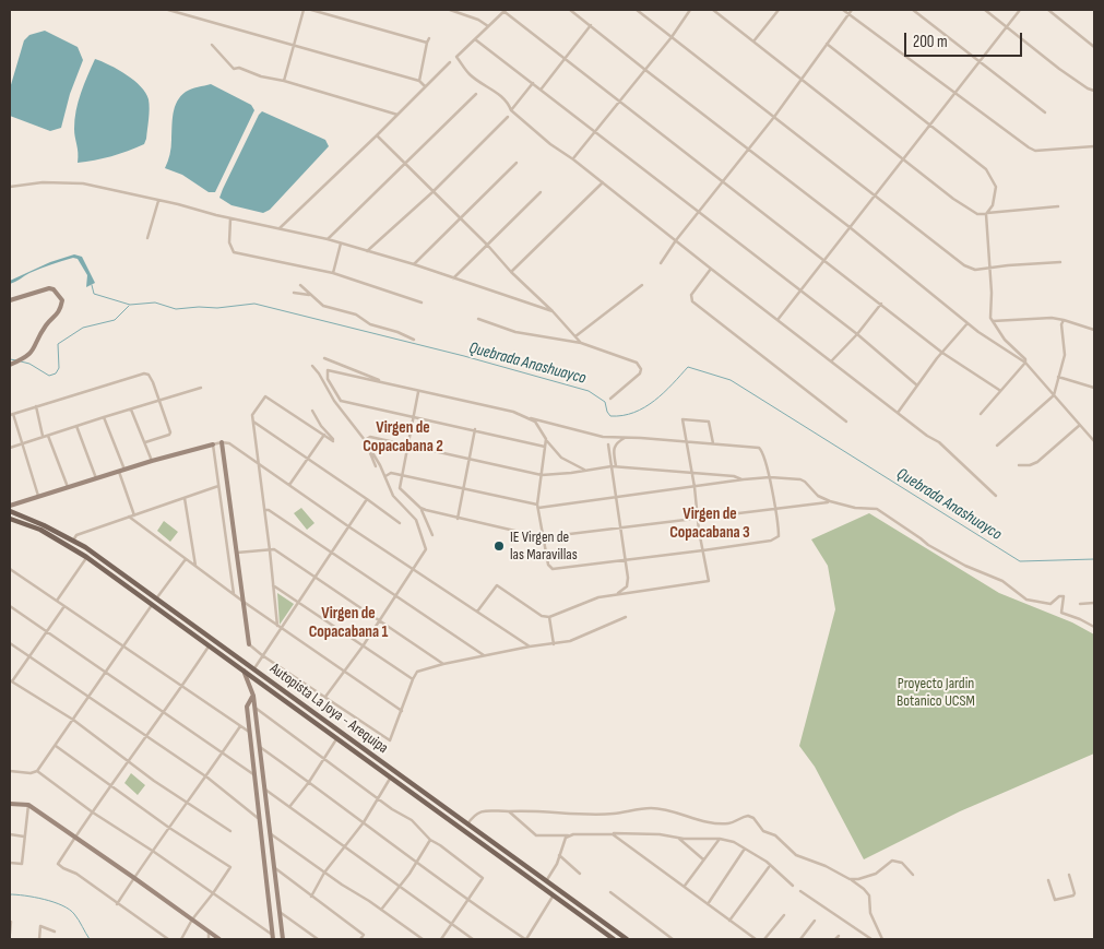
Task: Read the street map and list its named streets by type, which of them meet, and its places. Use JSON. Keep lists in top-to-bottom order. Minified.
{"streets":{"main road":["Autopista La Joya - Arequipa"]},"districts":["Virgen de Copacabana 2","Virgen de Copacabana 3","Virgen de Copacabana 1"],"water":["Quebrada Anashuayco"],"parks":["Proyecto Jardin Botanico UCSM"],"places":["IE Virgen de las Maravillas"],"scale_bar":"200 m"}
